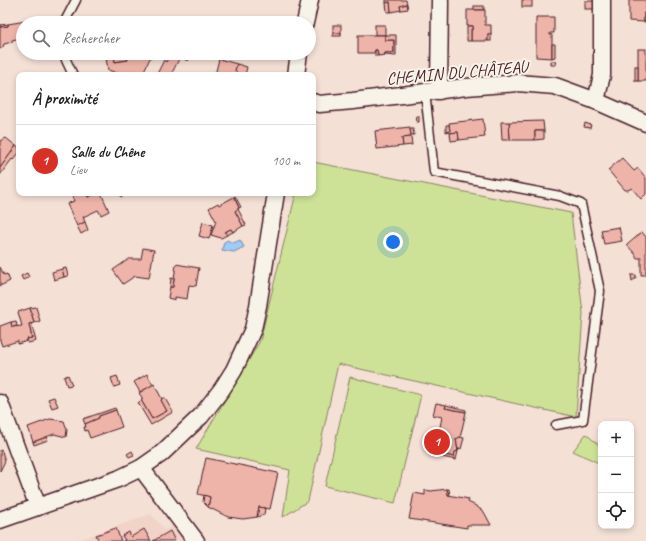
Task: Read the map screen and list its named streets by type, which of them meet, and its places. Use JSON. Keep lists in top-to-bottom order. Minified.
{"streets":{"street":["CHEMIN DU CHÂTEAU"]},"page":{"search":"Rechercher","heading":"À proximité","list":[{"mark":"1","name":"Salle du Chêne","note":"Lieu","value":"100 m"}],"map_buttons":["+","−"],"pins":"1"}}
